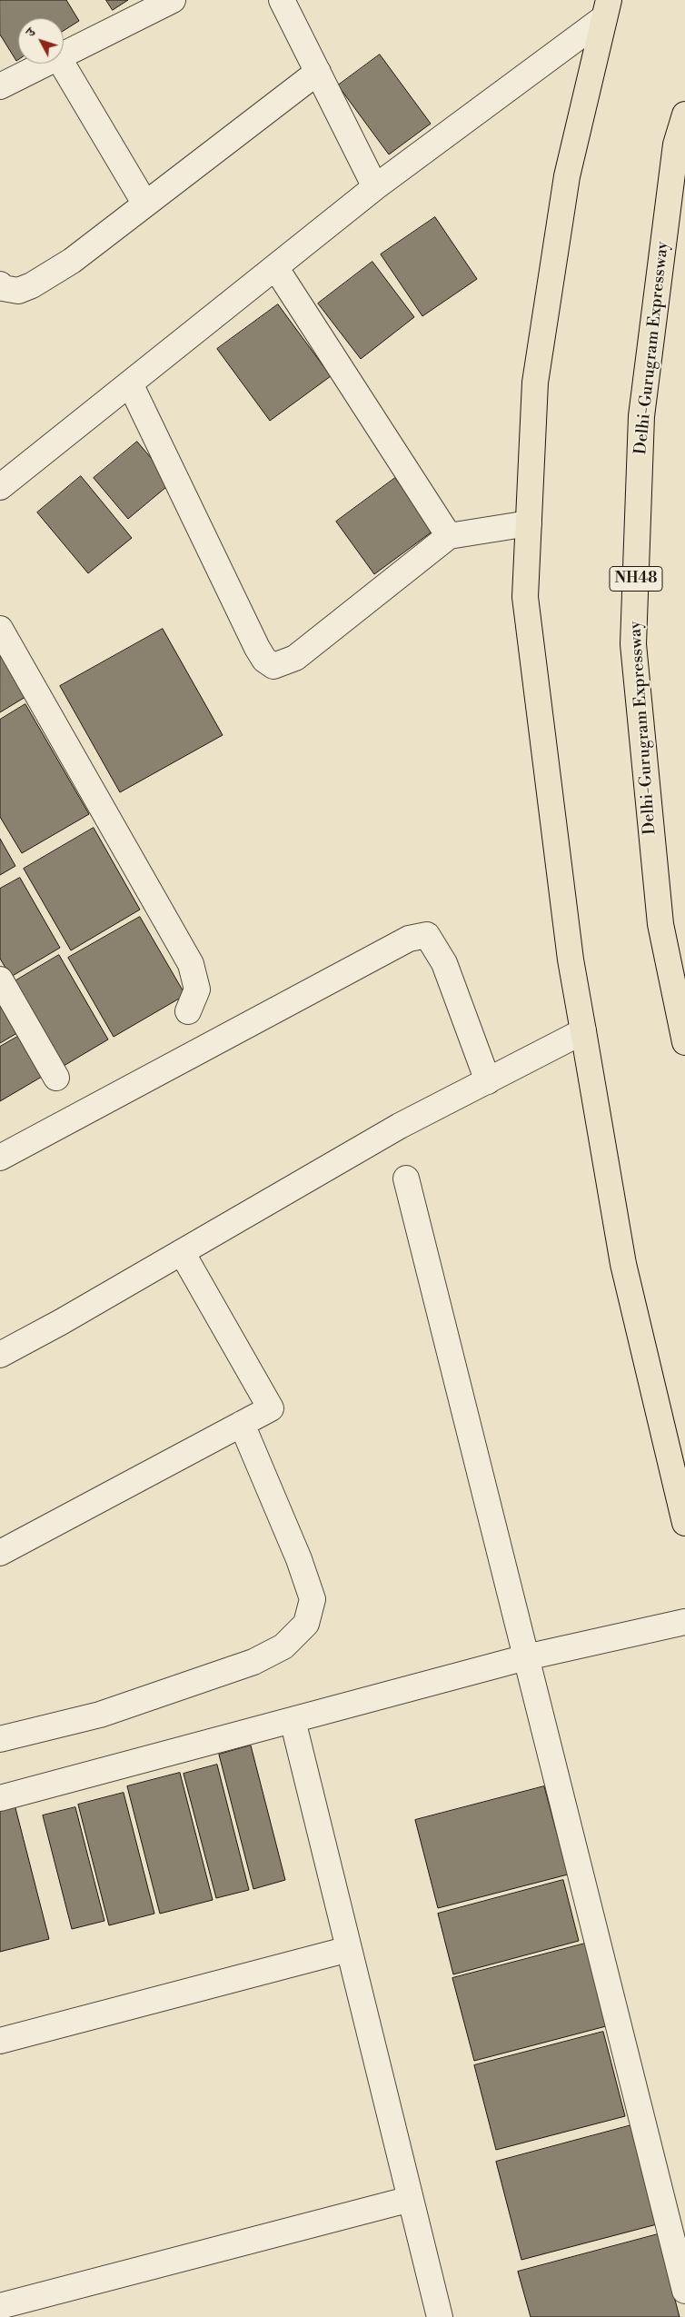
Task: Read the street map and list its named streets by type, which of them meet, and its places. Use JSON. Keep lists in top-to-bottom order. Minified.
{"streets":{"main road":["Delhi-Gurugram Expressway","NH48"]},"north":"top left"}
